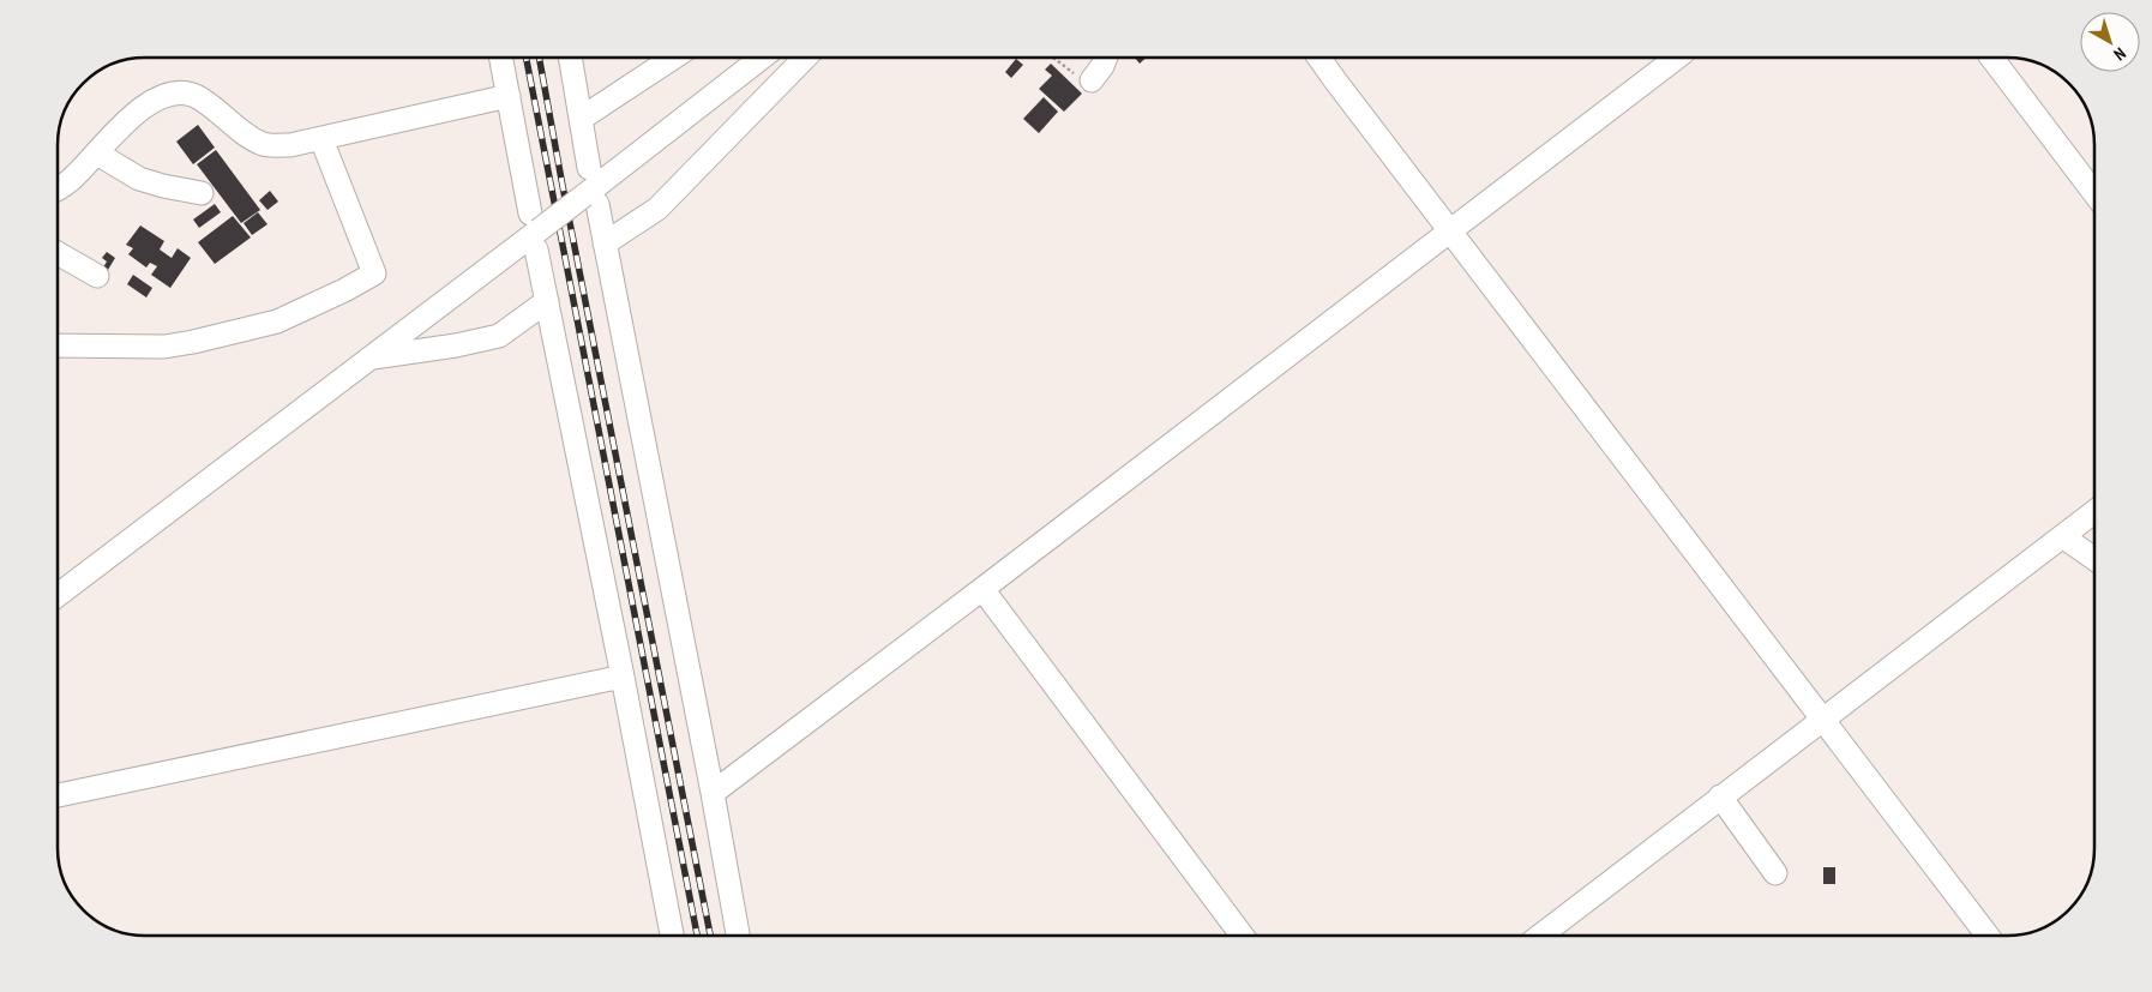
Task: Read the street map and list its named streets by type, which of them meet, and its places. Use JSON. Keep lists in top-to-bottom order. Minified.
{"north":"bottom right"}
